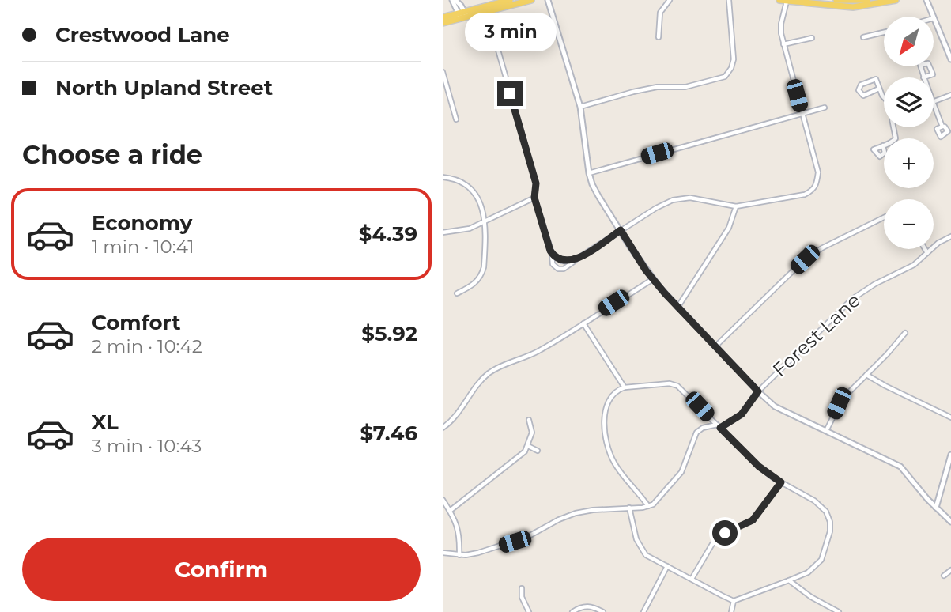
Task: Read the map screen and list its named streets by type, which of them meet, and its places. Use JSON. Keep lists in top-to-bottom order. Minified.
{"streets":{"street":["Forest Lane"]},"north":"bottom left","page":{"banner":["Crestwood Lane","North Upland Street"],"bubble":"3 min","map_buttons":["+","−"],"heading":"Choose a ride","list":[{"name":"Economy","note":"1 min · 10:41","value":"$4.39"},{"name":"Comfort","note":"2 min · 10:42","value":"$5.92"},{"name":"XL","note":"3 min · 10:43","value":"$7.46"}],"buttons":"Confirm"}}
